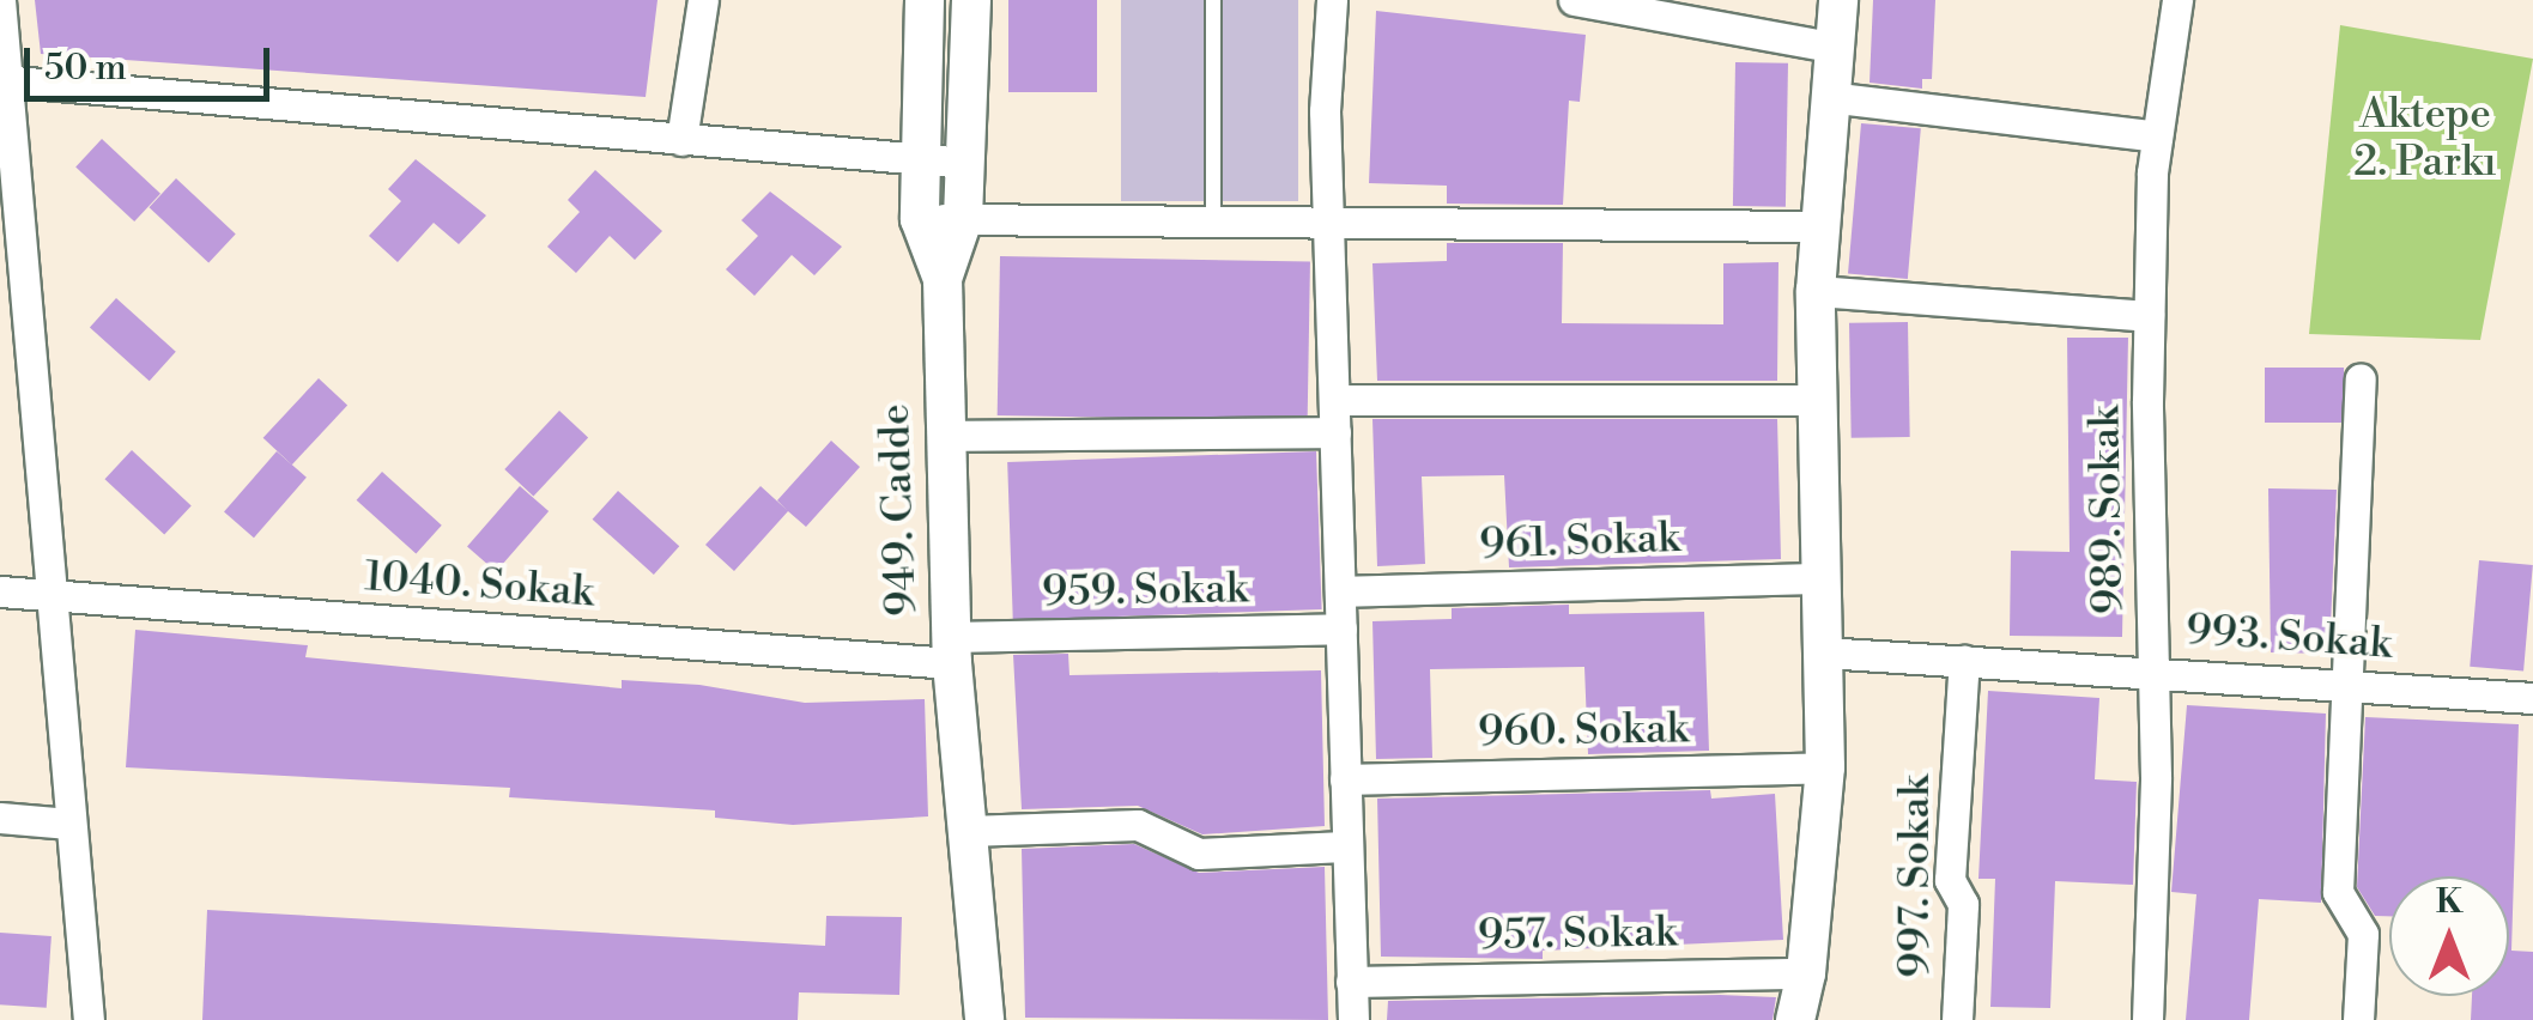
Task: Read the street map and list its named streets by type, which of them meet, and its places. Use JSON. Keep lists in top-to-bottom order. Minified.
{"streets":{"street":["949. Cadde","989. Sokak","961. Sokak","1040. Sokak","959. Sokak","993. Sokak","960. Sokak","997. Sokak","957. Sokak"]},"crossings":[["949. Cadde","1040. Sokak"],["949. Cadde","959. Sokak"],["989. Sokak","993. Sokak"],["1040. Sokak","959. Sokak"],["993. Sokak","997. Sokak"]],"parks":["Aktepe 2. Parkı"],"scale_bar":"50 m","north":"top"}
